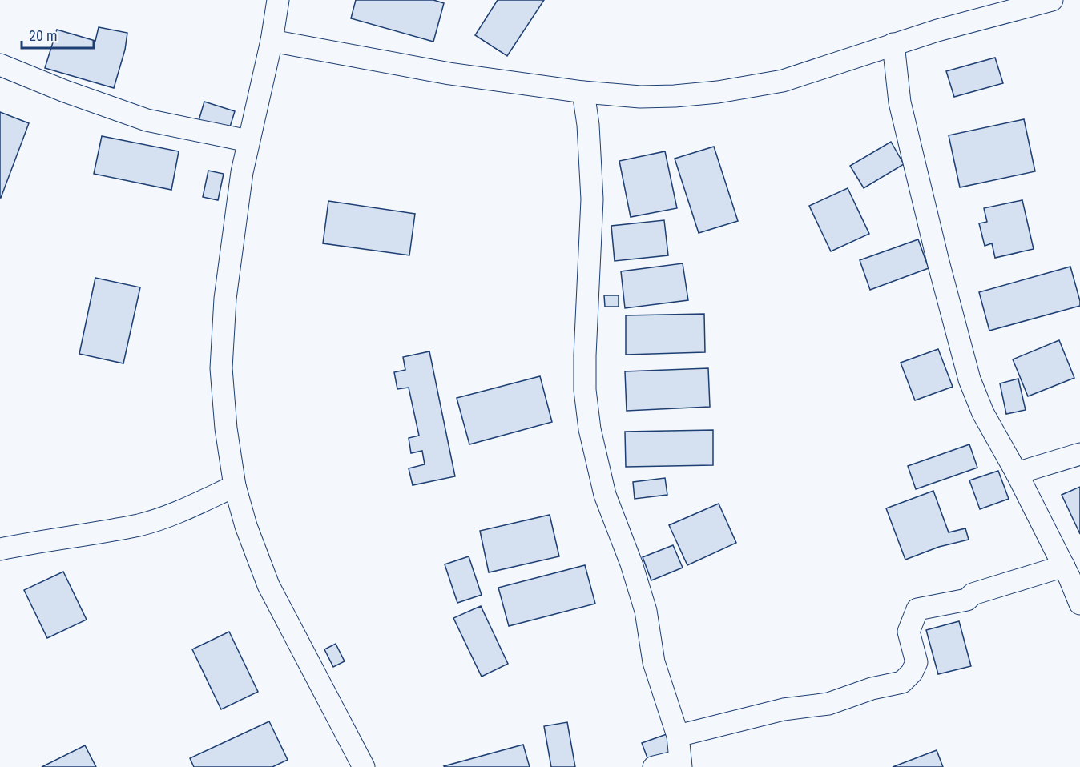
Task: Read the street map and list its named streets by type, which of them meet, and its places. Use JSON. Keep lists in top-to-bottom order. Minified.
{"scale_bar":"20 m"}
